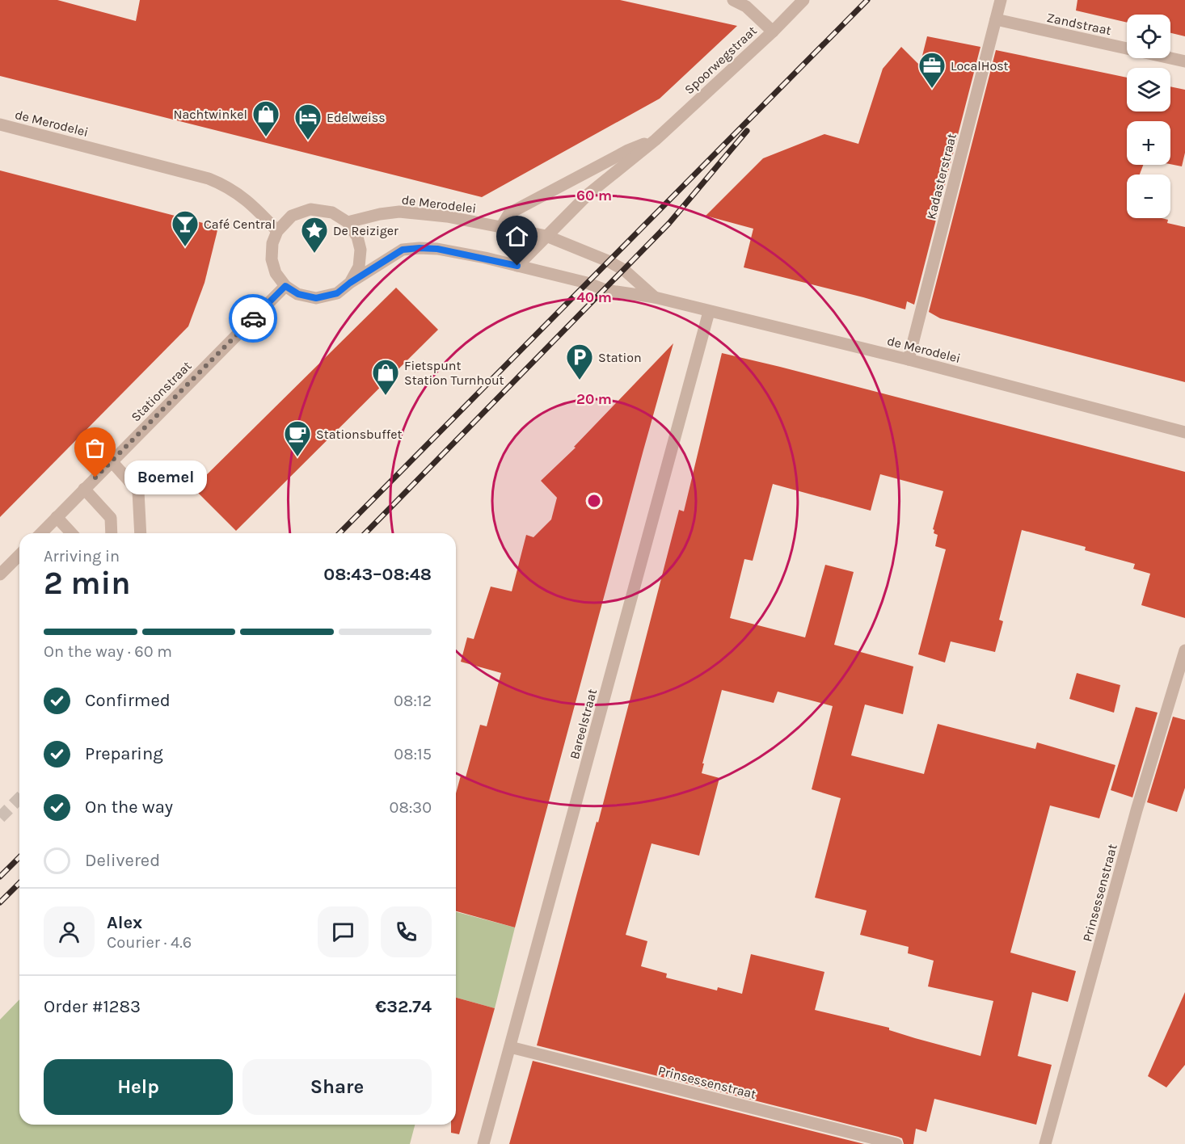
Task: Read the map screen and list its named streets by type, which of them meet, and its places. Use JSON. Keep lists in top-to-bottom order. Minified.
{"streets":{"street":["Zandstraat","Spoorwegstraat","de Merodelei","Kadasterstraat","Stationstraat","Bareelstraat","Prinsessenstraat"]},"crossings":[["Zandstraat","Kadasterstraat"],["Spoorwegstraat","de Merodelei"],["de Merodelei","Kadasterstraat"],["de Merodelei","Stationstraat"],["de Merodelei","Bareelstraat"],["Bareelstraat","Prinsessenstraat"]],"places":{"office":["LocalHost"],"shop":["Nachtwinkel","Fietspunt Station Turnhout"],"hotel":["Edelweiss"],"bar":["Café Central"],"place":["De Reiziger"],"parking":["Station"],"cafe":["Stationsbuffet"],"other":["Boemel"]},"page":{"map_buttons":["+","−"],"bubble":"Boemel","heading":["2 min","Arriving in","08:43–08:48"],"panel":["Alex","Courier · 4.6","Order #1283","€32.74"],"bar":"On the way · 60 m","list":[["Confirmed","08:12"],["Preparing","08:15"],["On the way","08:30"],"Delivered"],"buttons":["Help","Share"]},"rings":["60 m","40 m","20 m"]}
